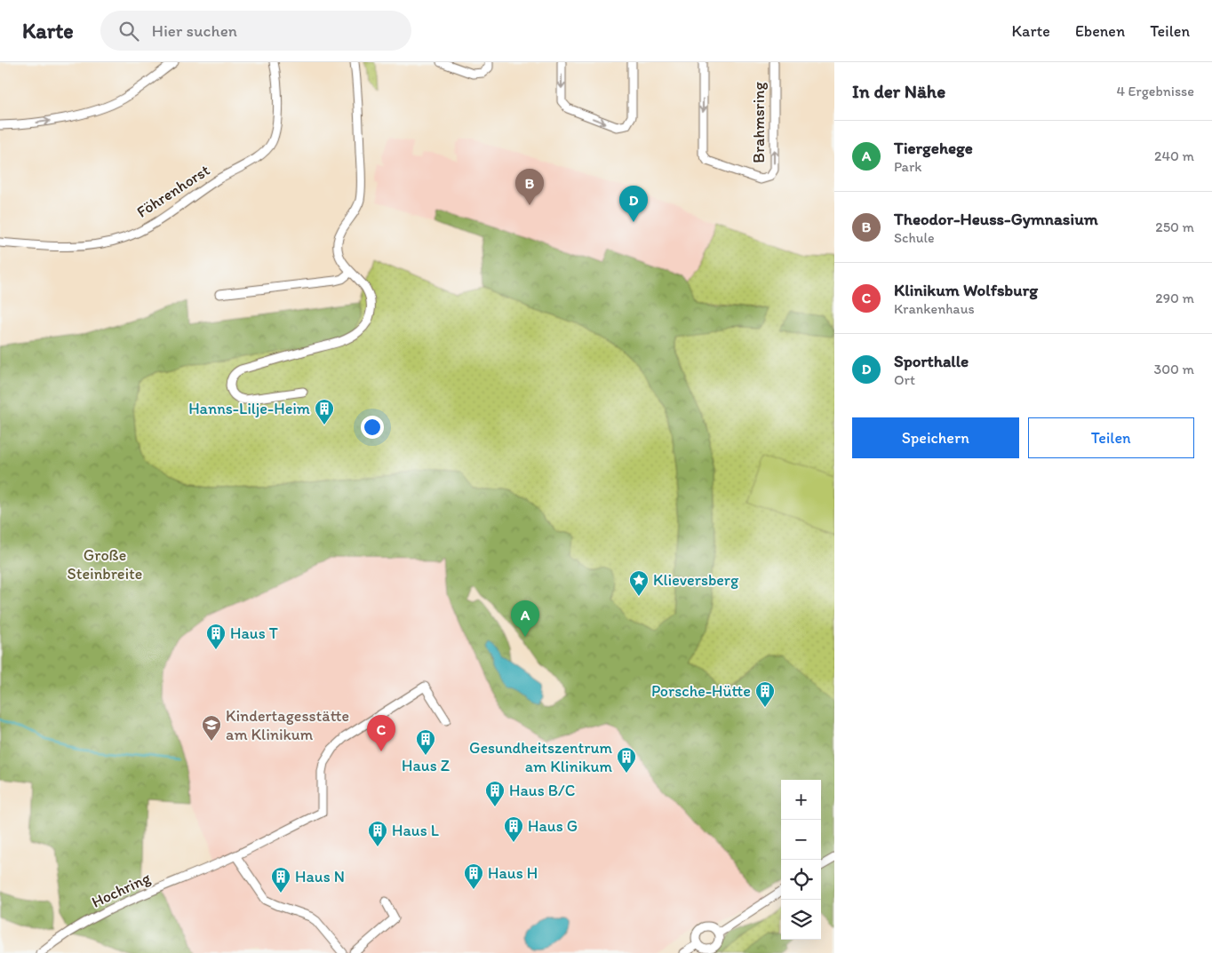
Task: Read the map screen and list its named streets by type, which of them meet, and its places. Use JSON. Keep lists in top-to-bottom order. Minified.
{"streets":{"street":["Brahmsring","Föhrenhorst","Hochring"]},"parks":["Große Steinbreite"],"places":{"building":["Hanns-Lilje-Heim","Haus T","Porsche-Hütte","Haus Z","Gesundheitszentrum am Klinikum","Haus B/C","Haus G","Haus L","Haus H","Haus N"],"place":["Klieversberg"],"school or university":["Kindertagesstätte am Klinikum"]},"page":{"header":"Karte","search":"Hier suchen","nav":["Karte","Ebenen","Teilen"],"heading":["In der Nähe","4 Ergebnisse"],"list":[{"mark":"A","name":"Tiergehege","note":"Park","value":"240 m"},{"mark":"B","name":"Theodor-Heuss-Gymnasium","note":"Schule","value":"250 m"},{"mark":"C","name":"Klinikum Wolfsburg","note":"Krankenhaus","value":"290 m"},{"mark":"D","name":"Sporthalle","note":"Ort","value":"300 m"}],"pins":["B","D","A","C"],"buttons":["Speichern","Teilen"],"map_buttons":["+","−"]}}
